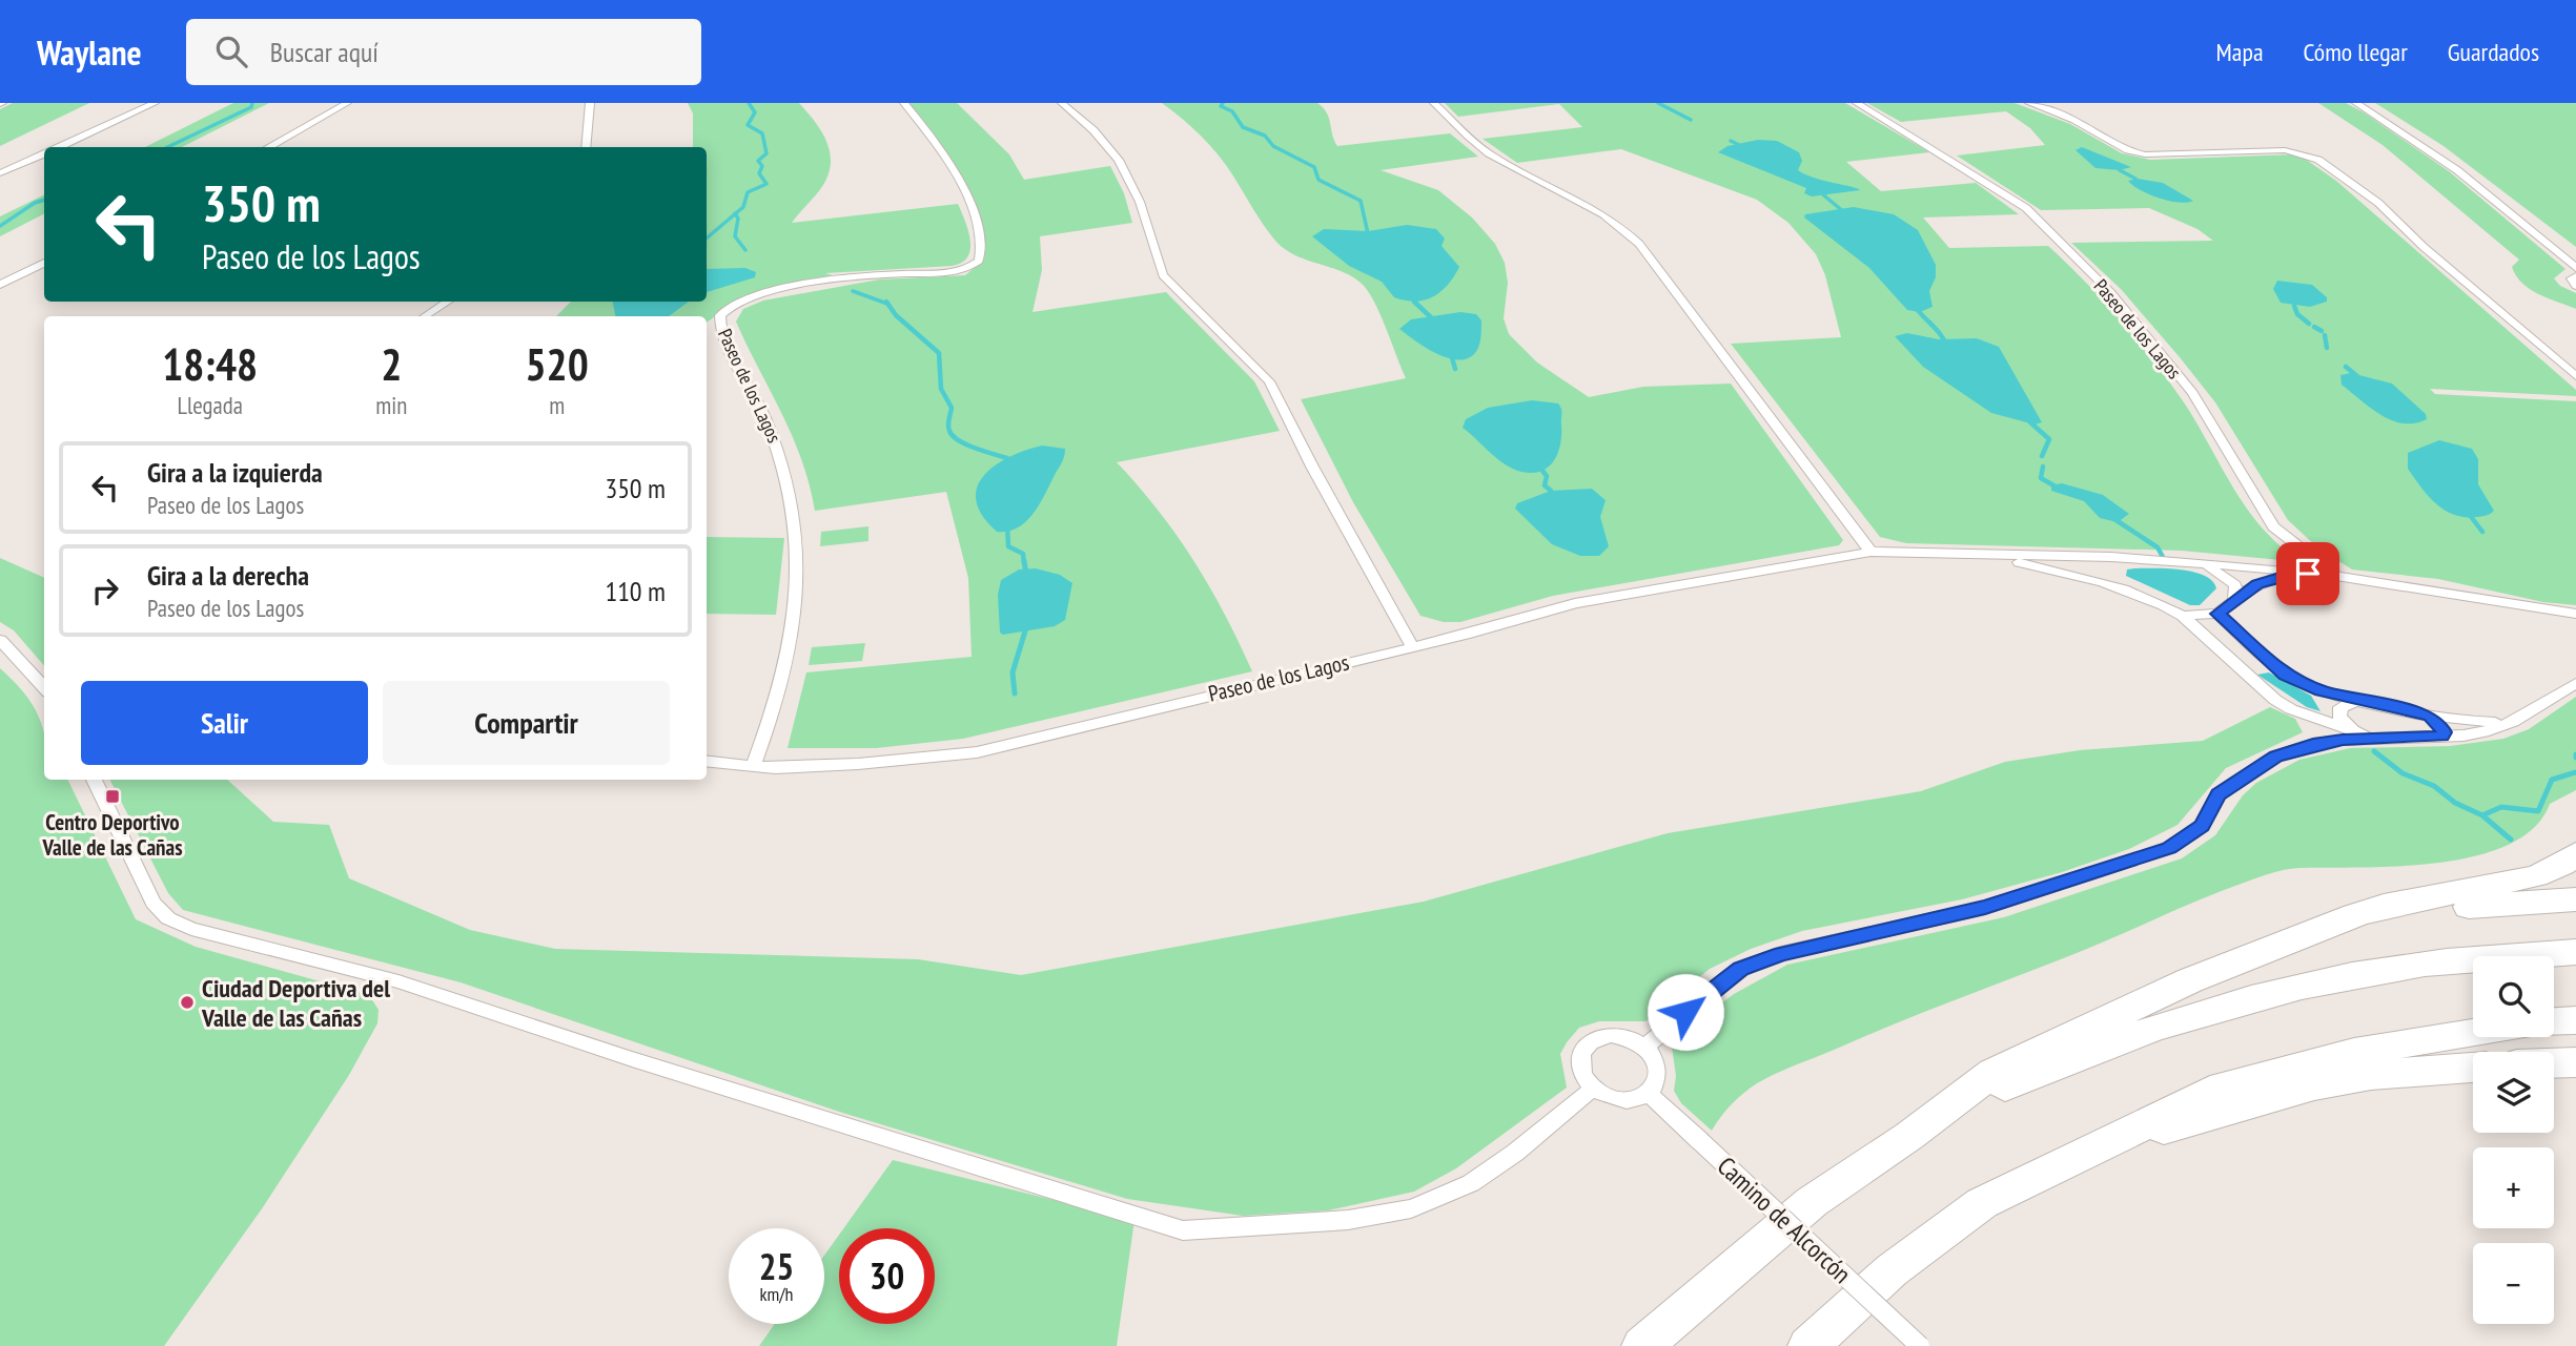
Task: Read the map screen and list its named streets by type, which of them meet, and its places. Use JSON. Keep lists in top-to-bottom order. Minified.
{"streets":{"street":["Paseo de los Lagos","Camino de Alcorcón"]},"places":{"transit":["Centro Deportivo Valle de las Cañas"],"other":["Ciudad Deportiva del Valle de las Cañas"]},"page":{"header":"Waylane","search":"Buscar aquí","nav":["Mapa","Cómo llegar","Guardados"],"turn":["350 m","Paseo de los Lagos"],"eta":["18:48","Llegada","2","min","520","m"],"list":[{"name":"Gira a la izquierda","note":"Paseo de los Lagos","value":"350 m"},{"name":"Gira a la derecha","note":"Paseo de los Lagos","value":"110 m"}],"buttons":["Salir","Compartir"],"map_buttons":["+","−"],"speed":"25 km/h","limit":"30"}}
